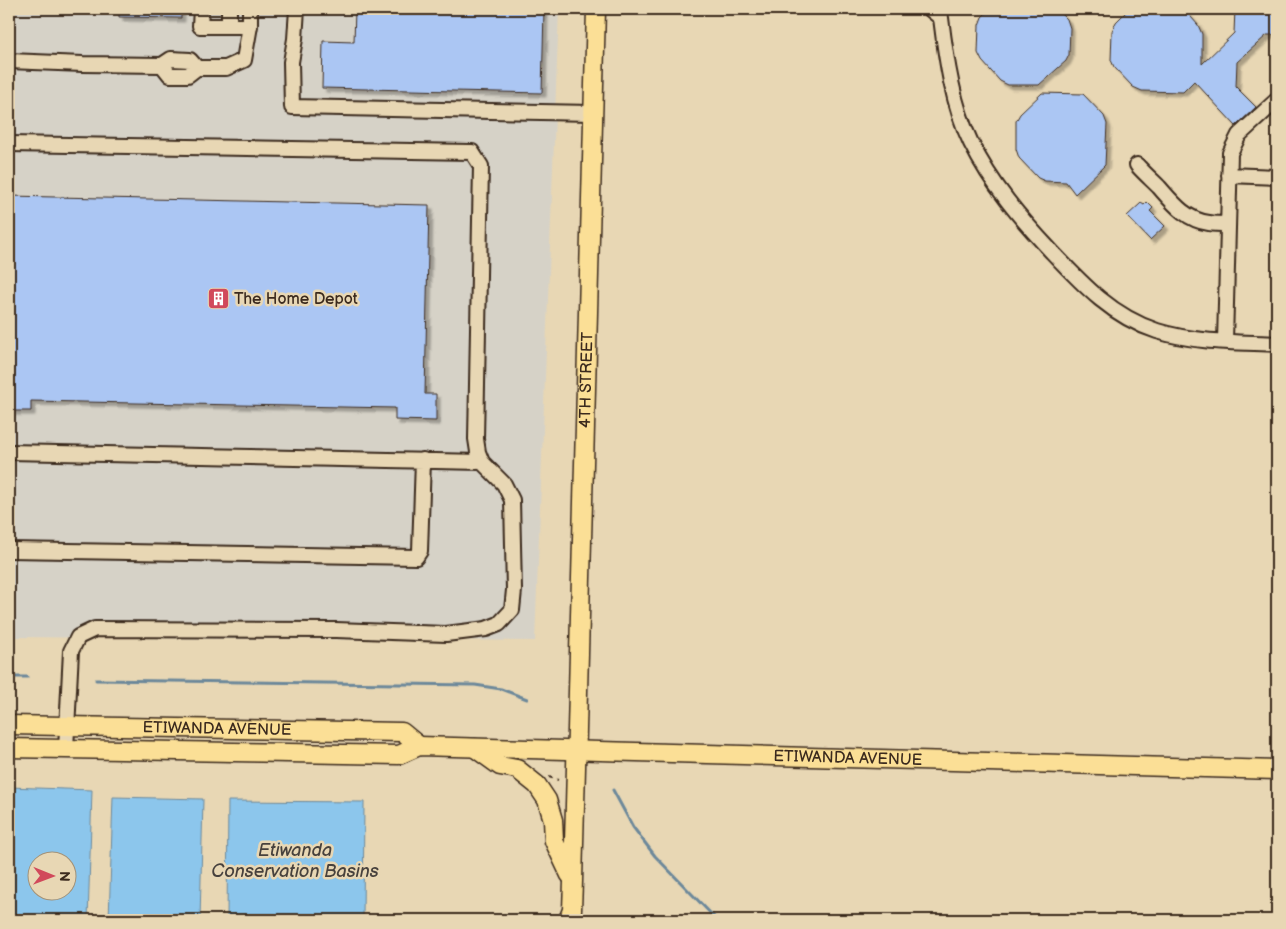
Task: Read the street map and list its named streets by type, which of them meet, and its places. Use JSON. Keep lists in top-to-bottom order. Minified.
{"streets":{"main road":["4TH STREET","ETIWANDA AVENUE"]},"crossings":[["4TH STREET","ETIWANDA AVENUE"]],"water":["Etiwanda Conservation Basins"],"places":{"building":["The Home Depot"]},"north":"right"}
